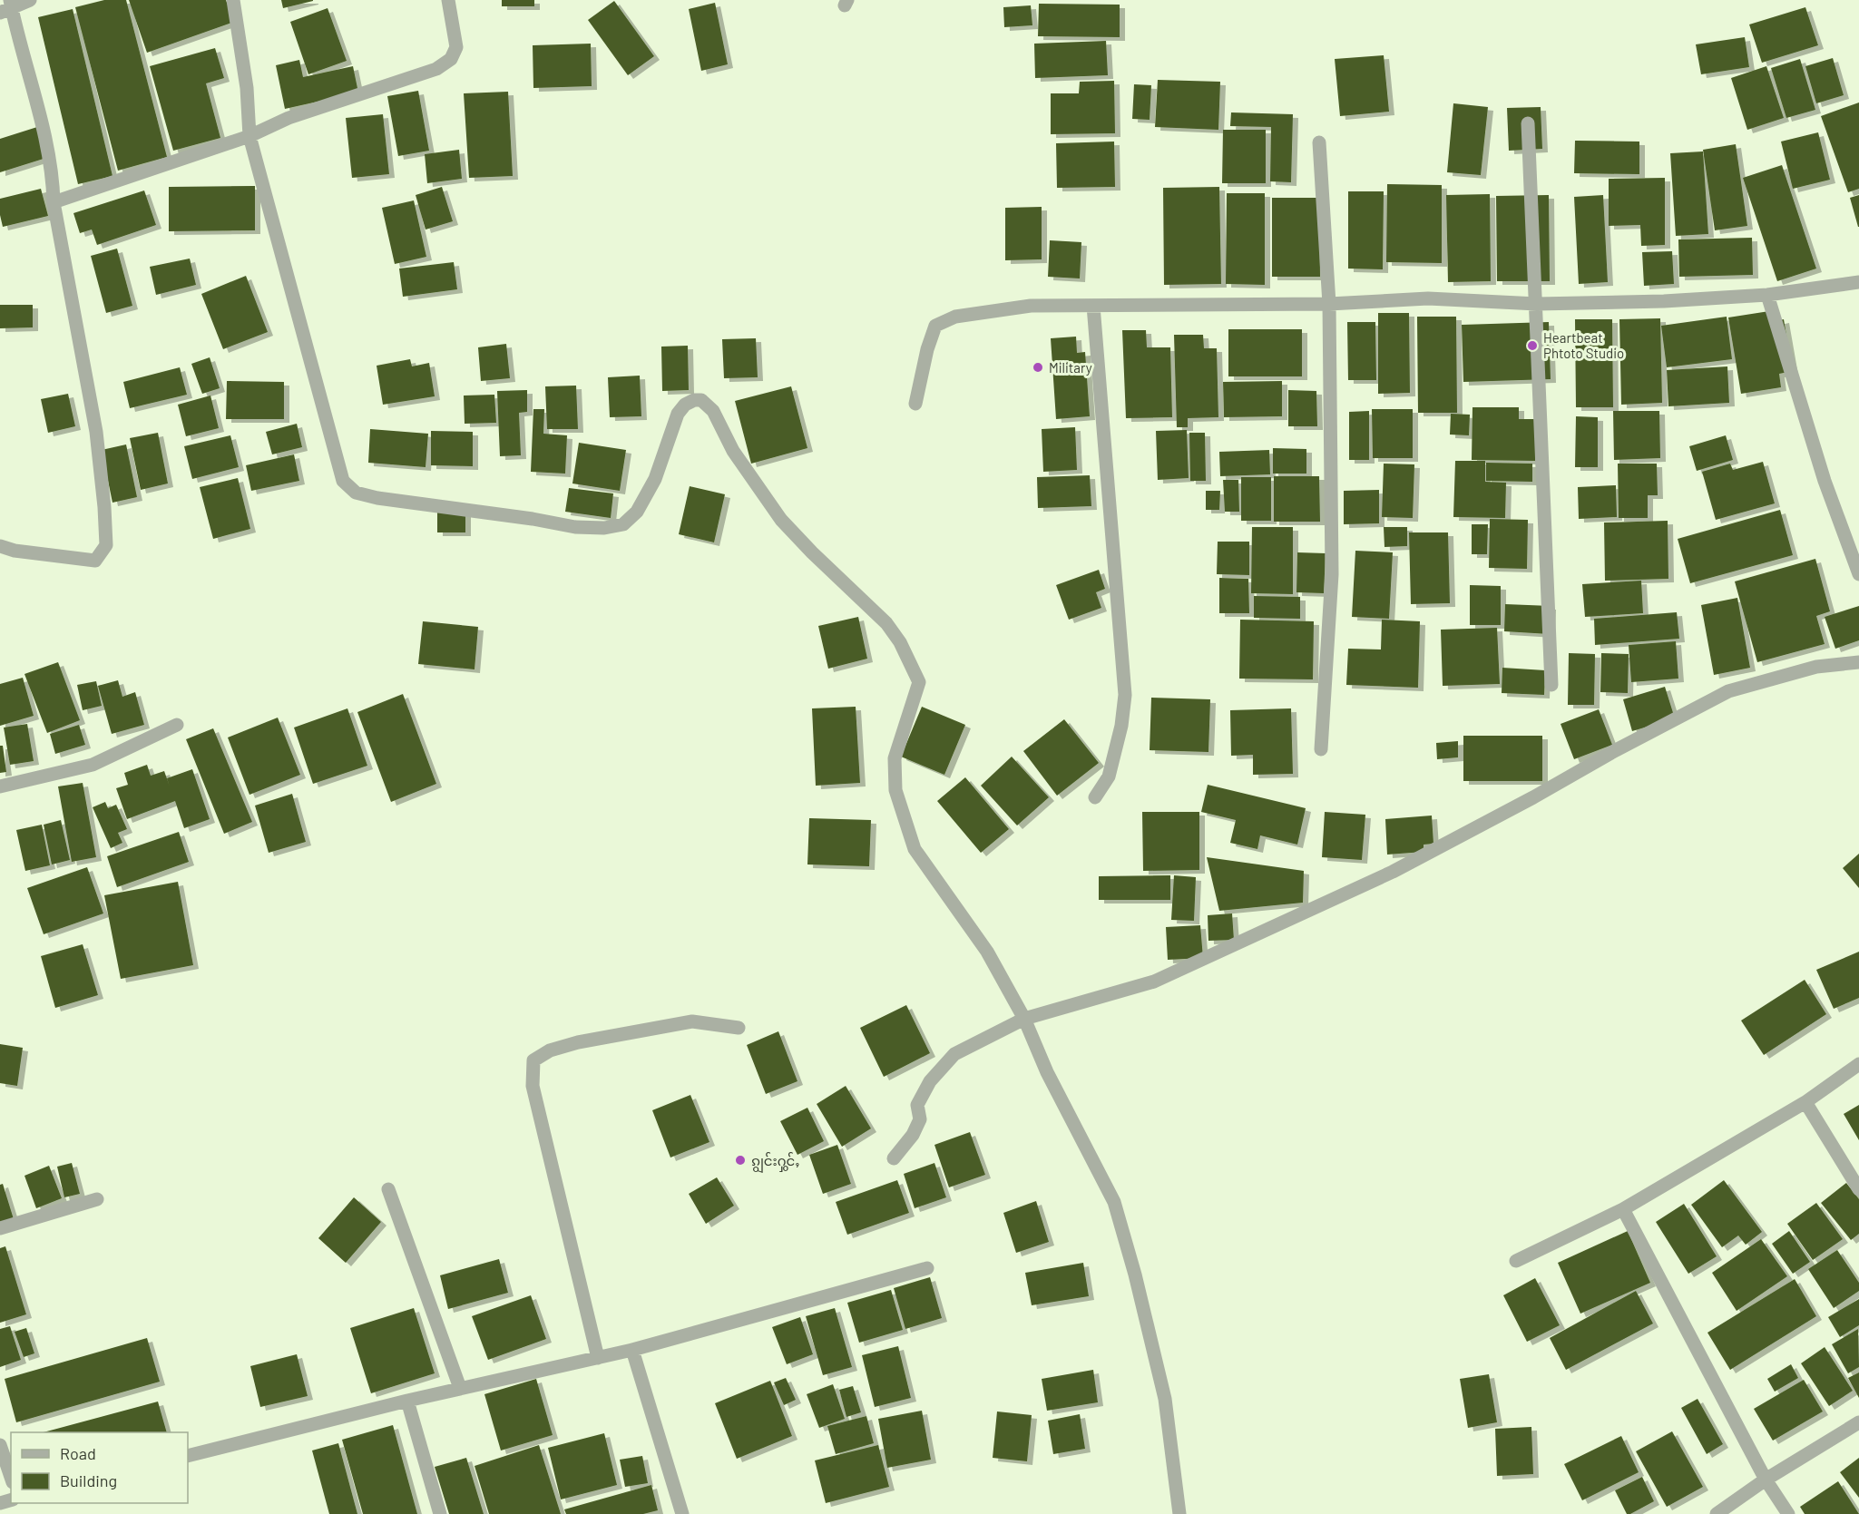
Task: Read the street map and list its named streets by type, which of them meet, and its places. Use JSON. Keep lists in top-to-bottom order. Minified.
{"places":["Heartbeat Phtoto Studio","Military","ၵျွင်းႁွင်ႇ"],"legend":["Road","Building"]}
